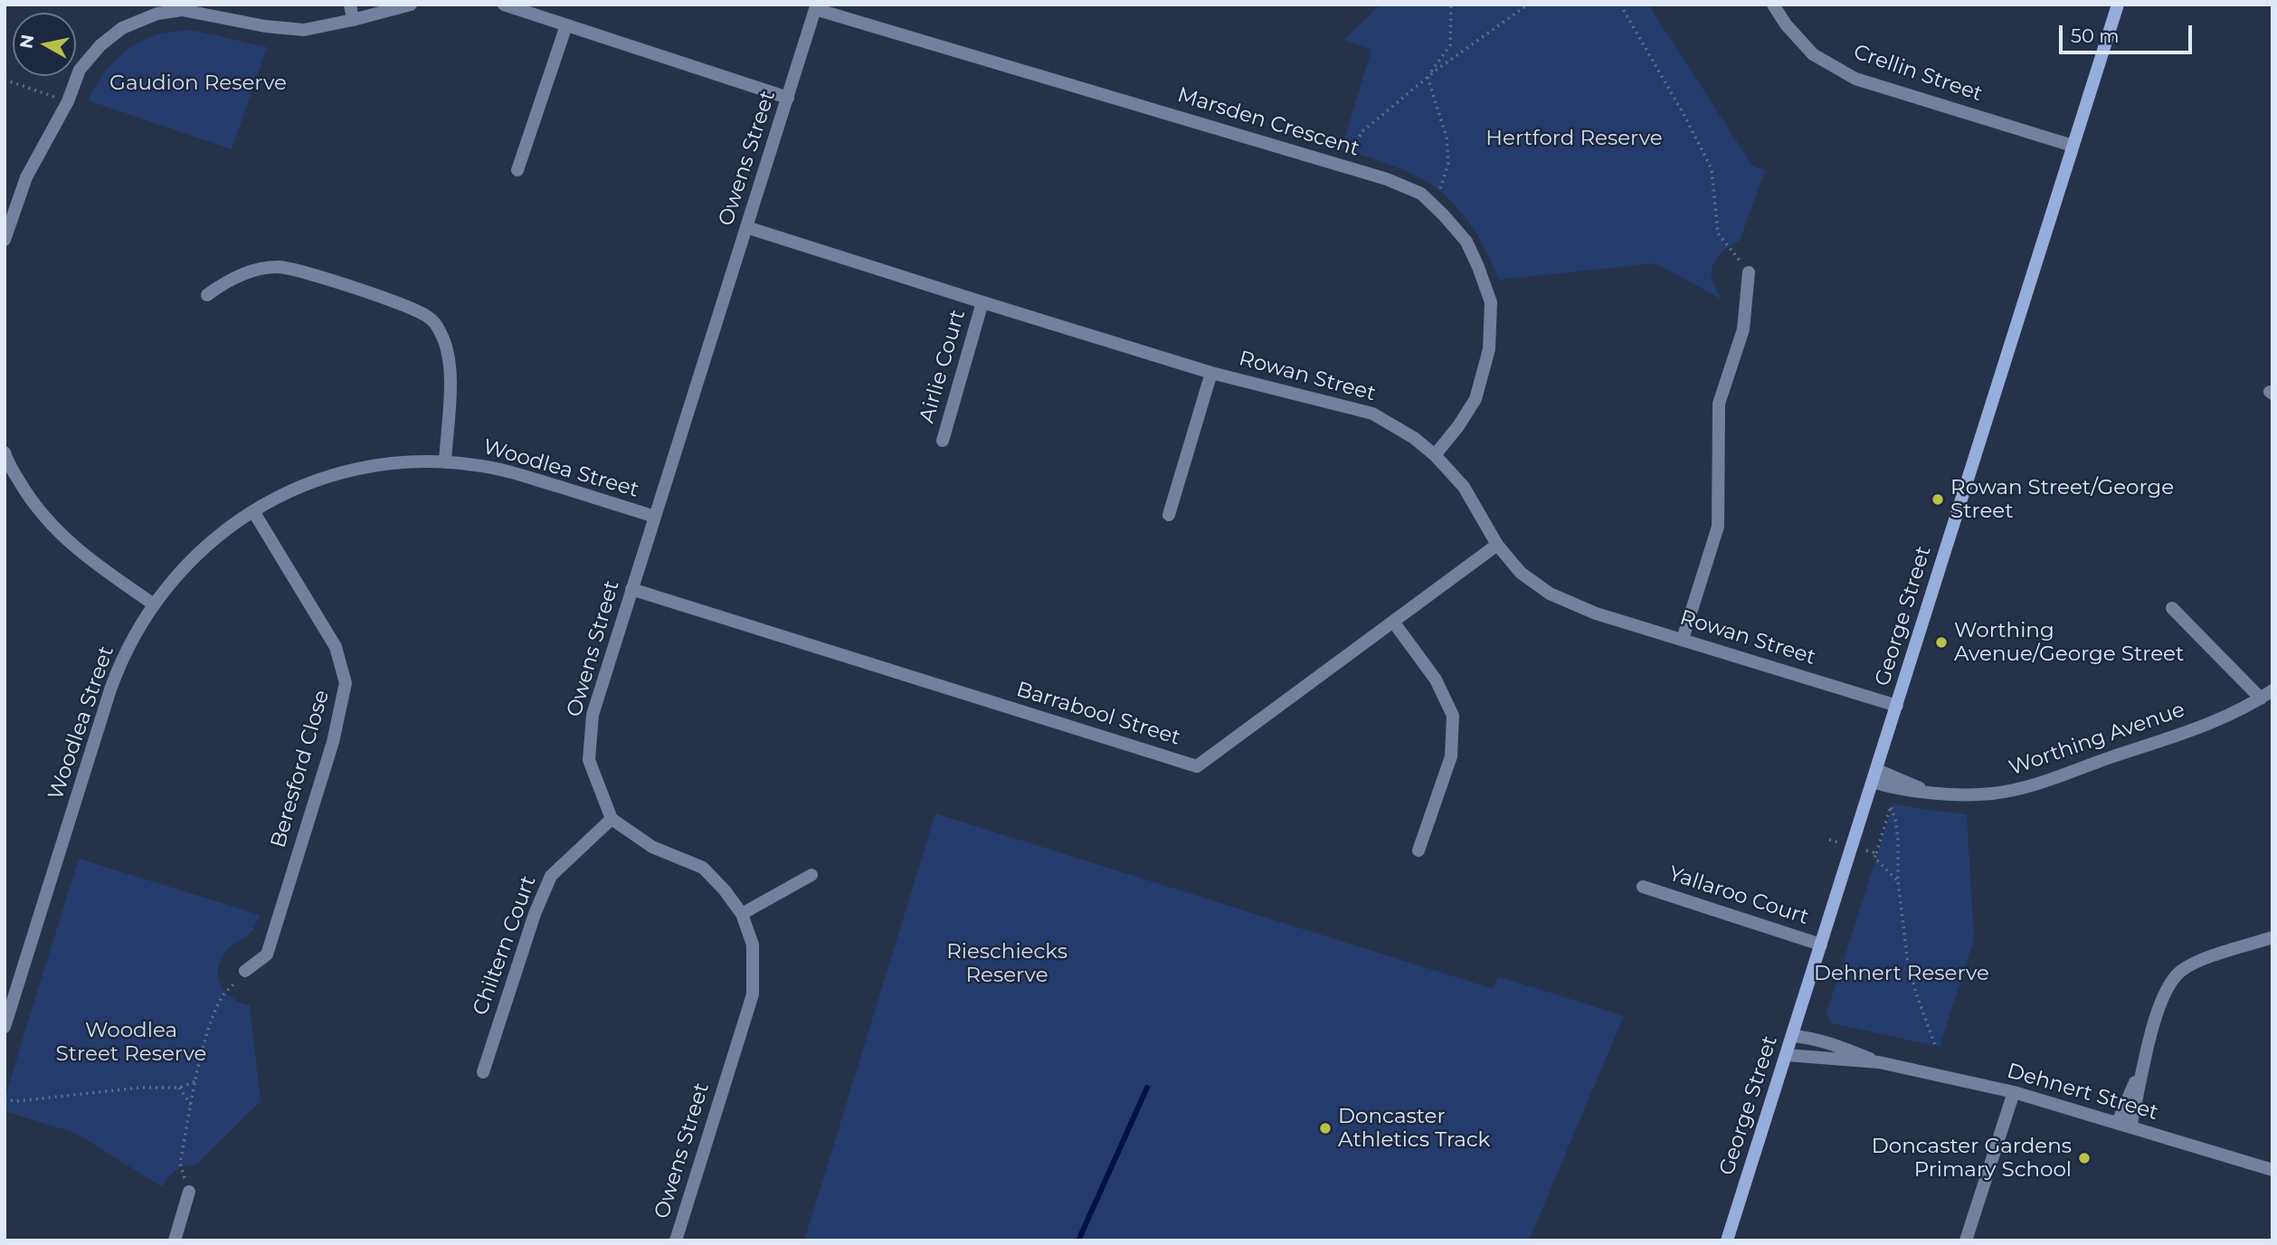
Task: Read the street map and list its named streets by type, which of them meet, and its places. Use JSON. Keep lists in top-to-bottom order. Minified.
{"streets":{"main road":["George Street"],"street":["Crellin Street","Marsden Crescent","Owens Street","Airlie Court","Rowan Street","Woodlea Street","Barrabool Street","Worthing Avenue","Beresford Close","Yallaroo Court","Chiltern Court","Dehnert Street"]},"crossings":[["Crellin Street","George Street"],["Marsden Crescent","Owens Street"],["Marsden Crescent","Rowan Street"],["Owens Street","Rowan Street"],["Owens Street","Woodlea Street"],["Owens Street","Barrabool Street"],["Owens Street","Chiltern Court"],["Airlie Court","Rowan Street"],["Rowan Street","George Street"],["Rowan Street","Barrabool Street"],["Woodlea Street","Beresford Close"],["George Street","Worthing Avenue"],["George Street","Yallaroo Court"],["George Street","Dehnert Street"]],"parks":["Gaudion Reserve","Hertford Reserve","Rieschiecks Reserve","Dehnert Reserve","Woodlea Street Reserve"],"places":["Rowan Street/George Street","Worthing Avenue/George Street","Doncaster Athletics Track","Doncaster Gardens Primary School"],"scale_bar":"50 m","north":"left"}
